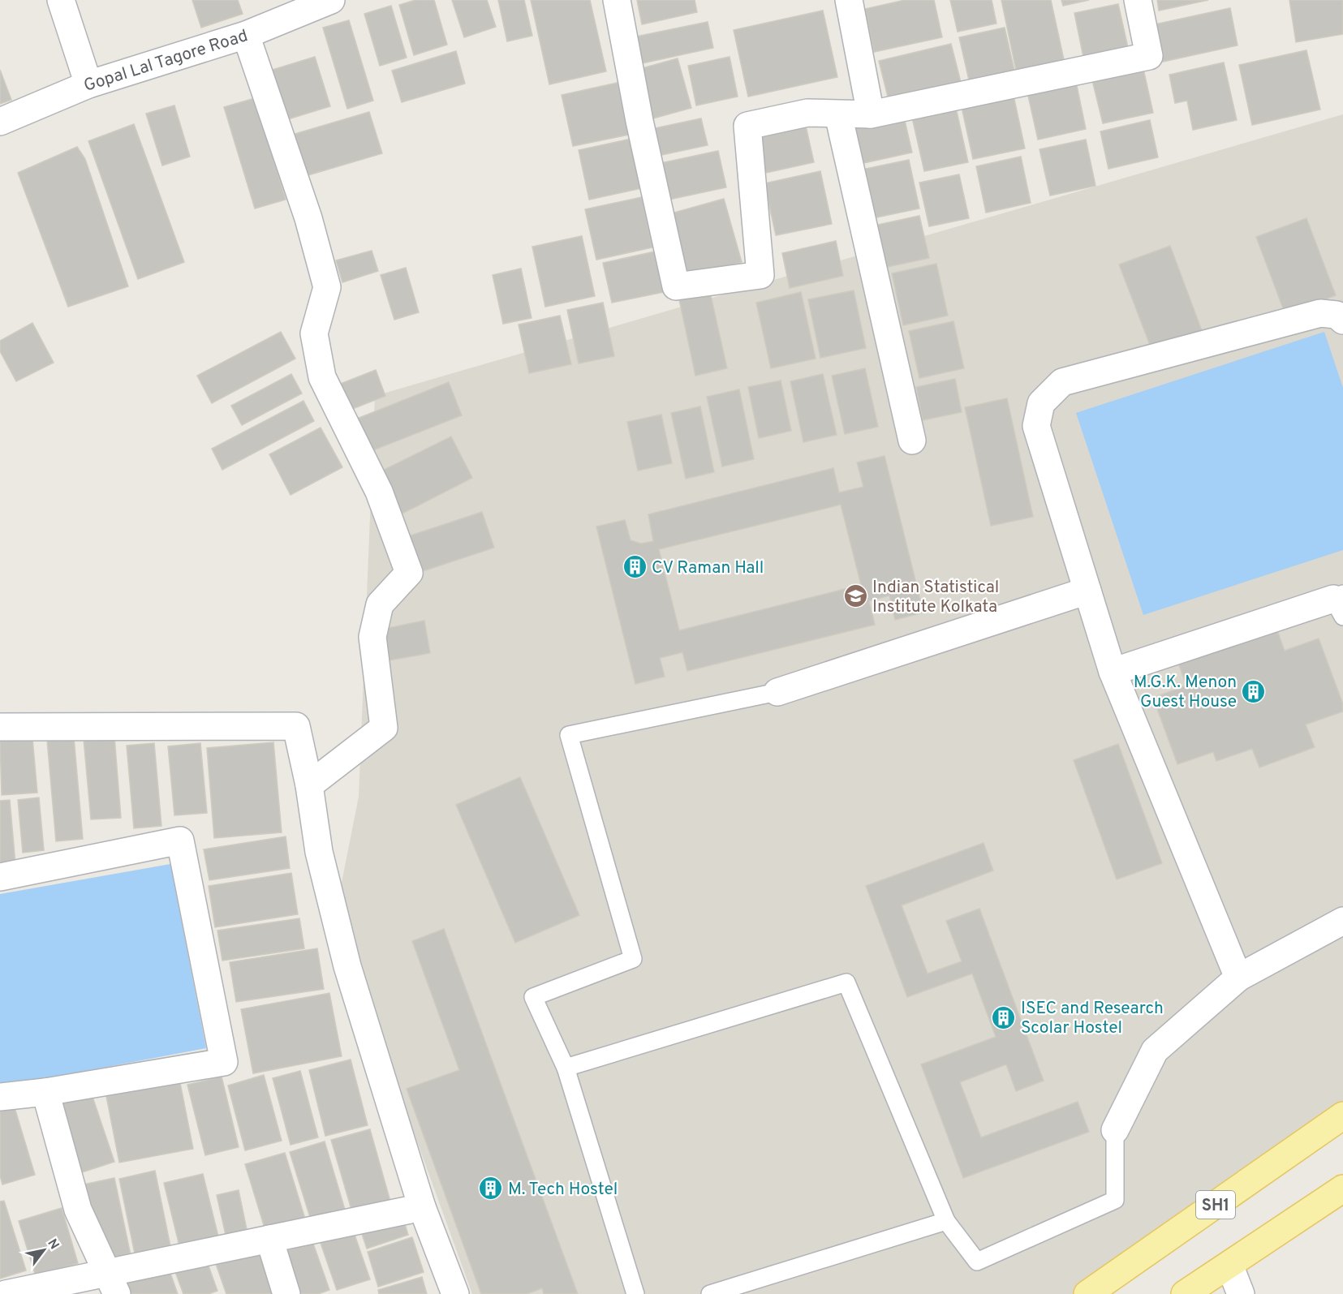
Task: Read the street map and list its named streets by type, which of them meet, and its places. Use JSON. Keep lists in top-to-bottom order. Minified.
{"streets":{"main road":["SH1"],"street":["Gopal Lal Tagore Road"]},"places":{"building":["CV Raman Hall","M.G.K. Menon Guest House","ISEC and Research Scolar Hostel","M. Tech Hostel"],"school or university":["Indian Statistical Institute Kolkata"]},"north":"top right"}
